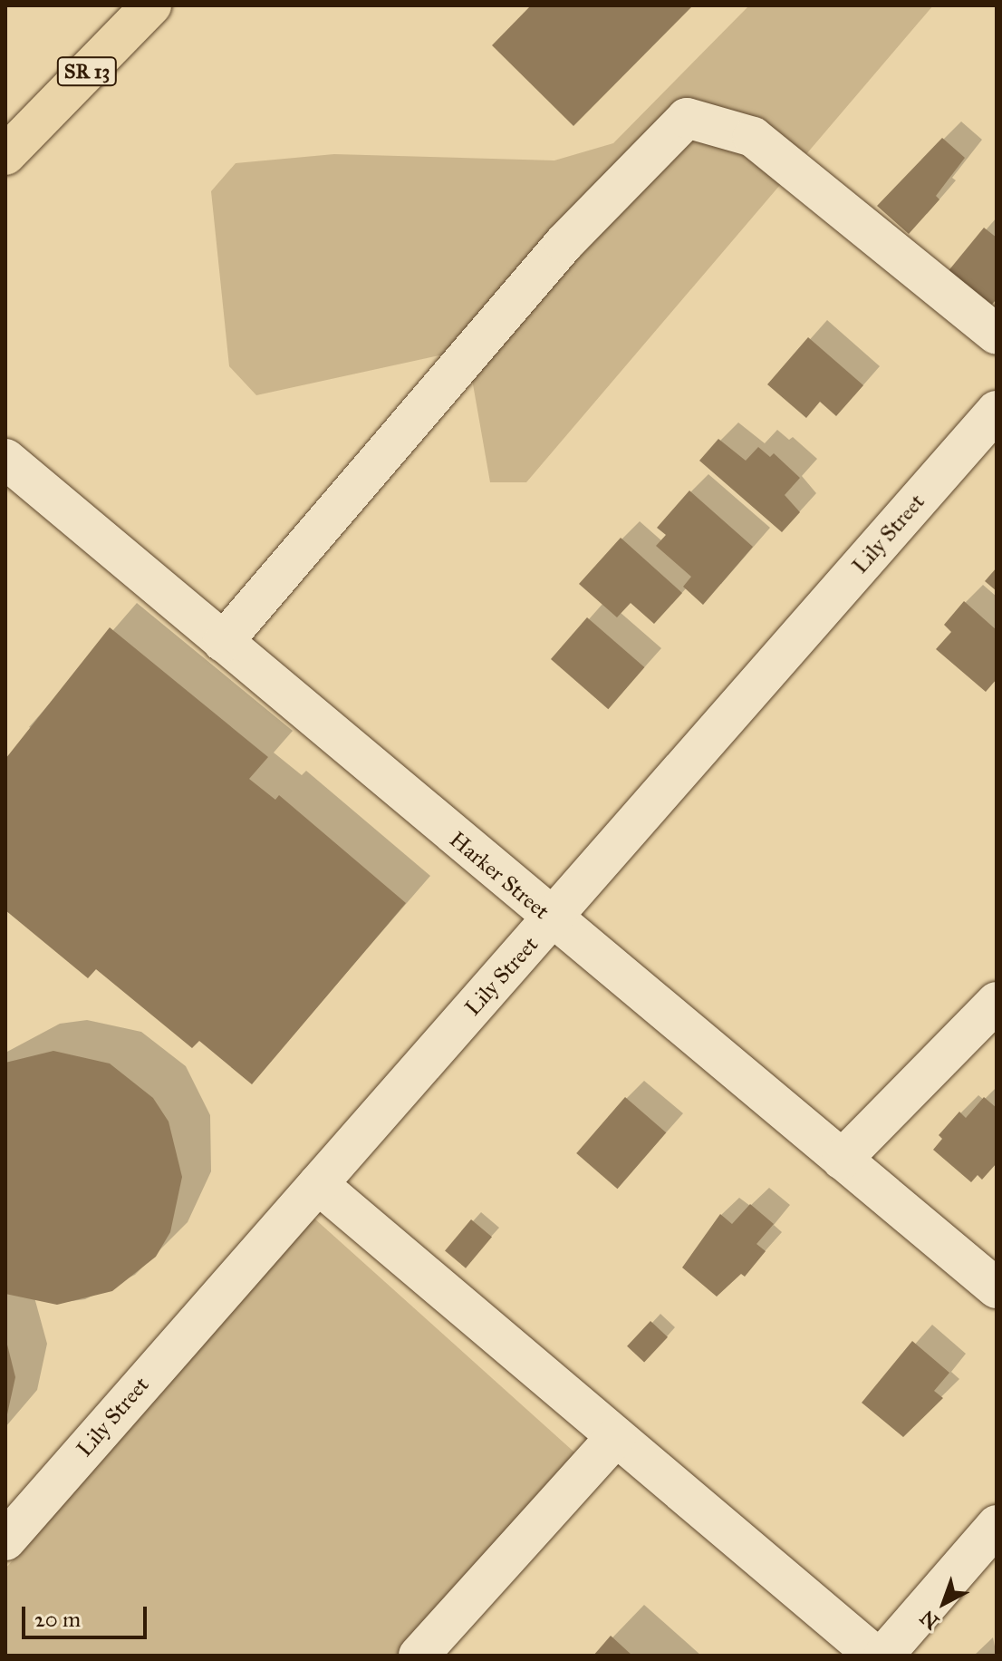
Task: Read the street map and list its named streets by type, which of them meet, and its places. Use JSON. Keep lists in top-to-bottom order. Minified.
{"streets":{"highway":["SR 13"],"street":["Lily Street","Harker Street"]},"crossings":[["Lily Street","Harker Street"]],"scale_bar":"20 m","north":"bottom left"}
